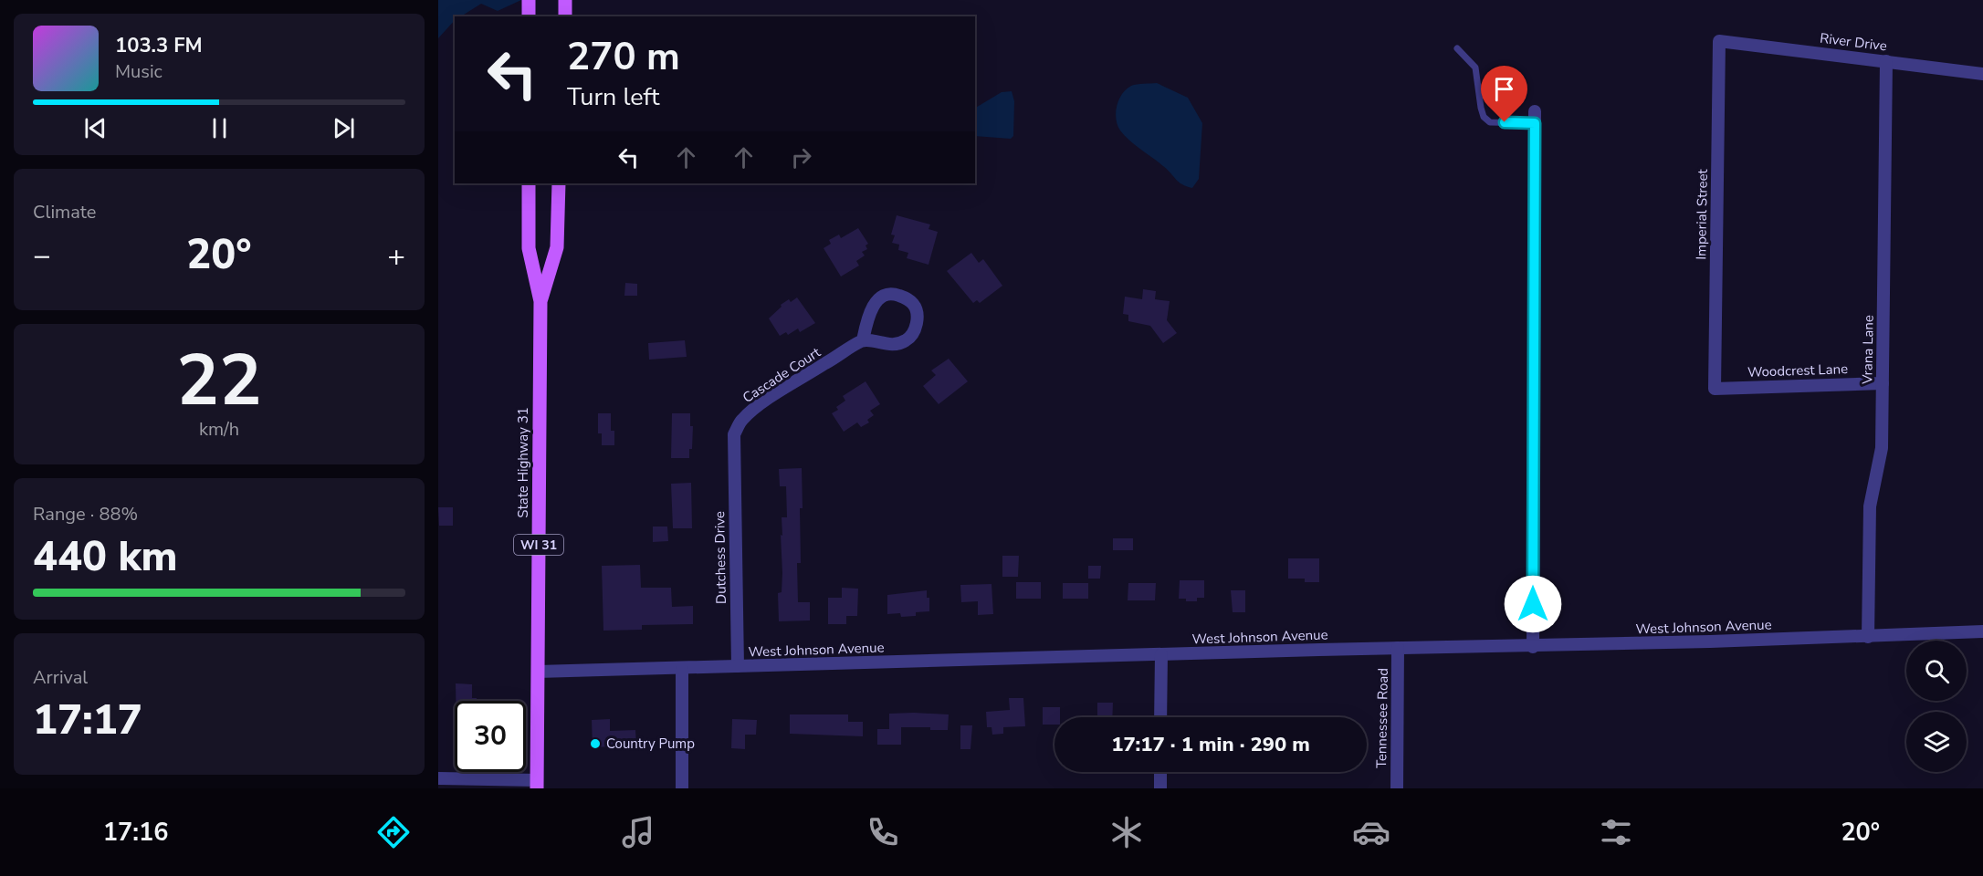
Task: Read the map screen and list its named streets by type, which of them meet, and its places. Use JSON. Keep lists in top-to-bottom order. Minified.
{"streets":{"main road":["State Highway 31","WI 31"],"street":["River Drive","Imperial Street","Vrana Lane","Woodcrest Lane","Cascade Court","Dutchess Drive","West Johnson Avenue","Tennessee Road"]},"crossings":[["River Drive","Imperial Street"],["River Drive","Vrana Lane"],["Imperial Street","Woodcrest Lane"],["Vrana Lane","Woodcrest Lane"],["Vrana Lane","West Johnson Avenue"],["Cascade Court","Dutchess Drive"],["State Highway 31","West Johnson Avenue"],["Dutchess Drive","West Johnson Avenue"],["West Johnson Avenue","Tennessee Road"]],"places":["Country Pump"],"page":{"turn":["270 m","Turn left"],"song":["103.3 FM","Music"],"tile":["Climate",["22","km/h"],["Range · 88%","440 km"],["Arrival","17:17"]],"heat":["−","20°","+"],"limit":"30","trip":"17:17 · 1 min · 290 m","tabs":["17:16","20°"]}}
